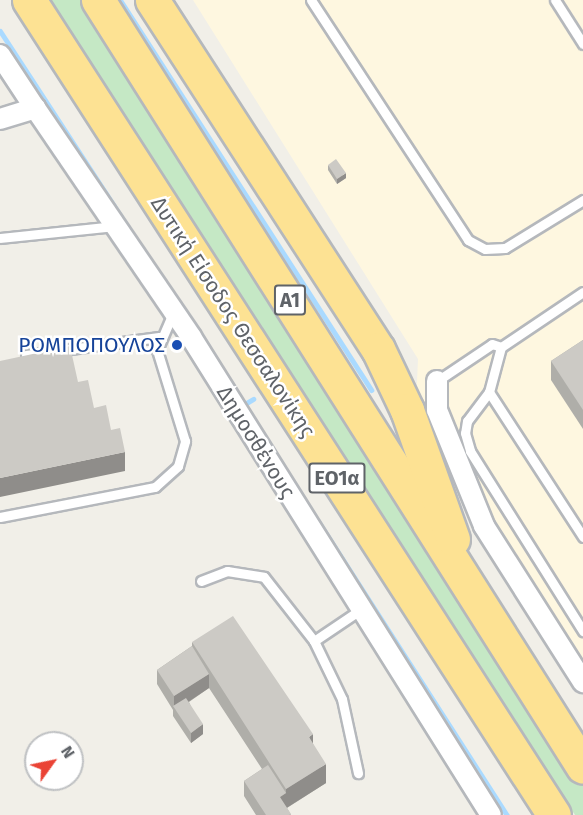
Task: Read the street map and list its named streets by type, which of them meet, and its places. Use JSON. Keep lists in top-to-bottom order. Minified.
{"streets":{"highway":["Α1","Δυτική Είσοδος Θεσσαλονίκης","ΕΟ1α"],"street":["Δημοσθένους"]},"places":["ΡΟΜΠΟΠΟΥΛΟΣ"],"north":"top right"}
